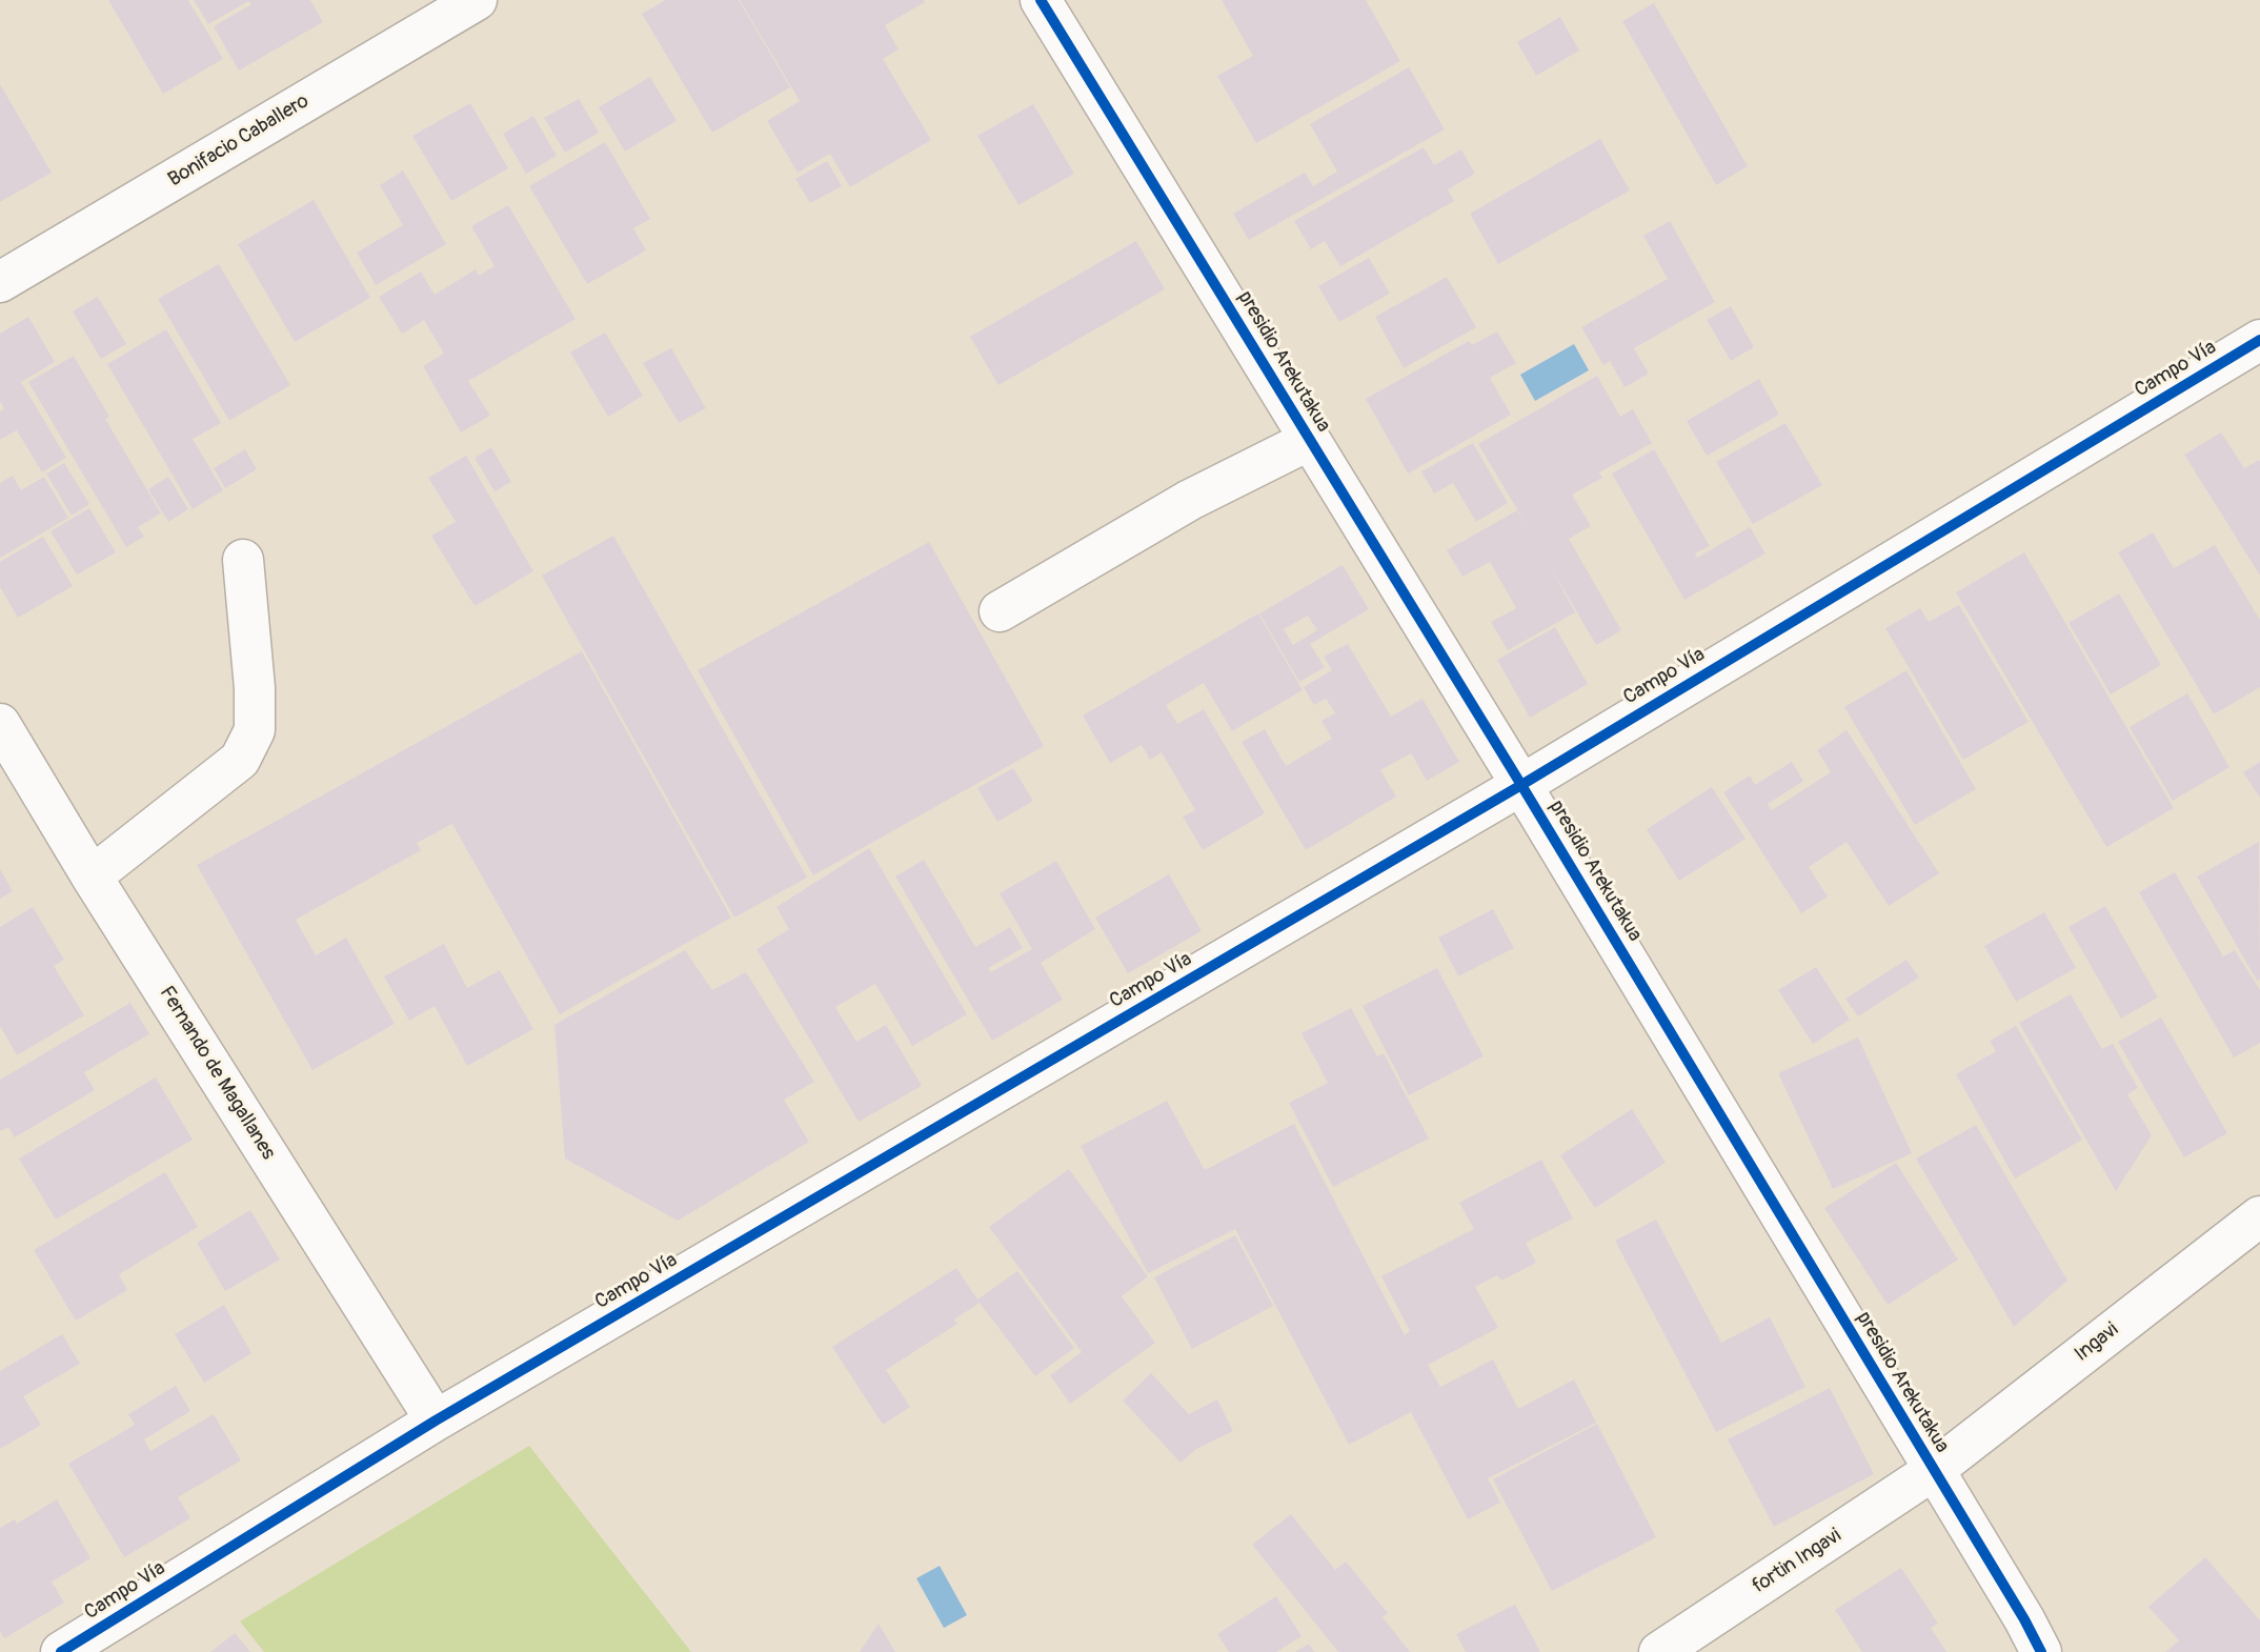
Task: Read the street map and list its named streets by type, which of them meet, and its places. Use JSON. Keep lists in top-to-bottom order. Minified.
{"streets":{"street":["Bonifacio Caballero","presidio Arekutakua","Campo Vía","Fernando de Magallanes","Ingavi","fortin Ingavi"]},"crossings":[["presidio Arekutakua","Campo Vía"],["presidio Arekutakua","Ingavi"],["presidio Arekutakua","fortin Ingavi"],["Campo Vía","Fernando de Magallanes"],["Ingavi","fortin Ingavi"]]}
